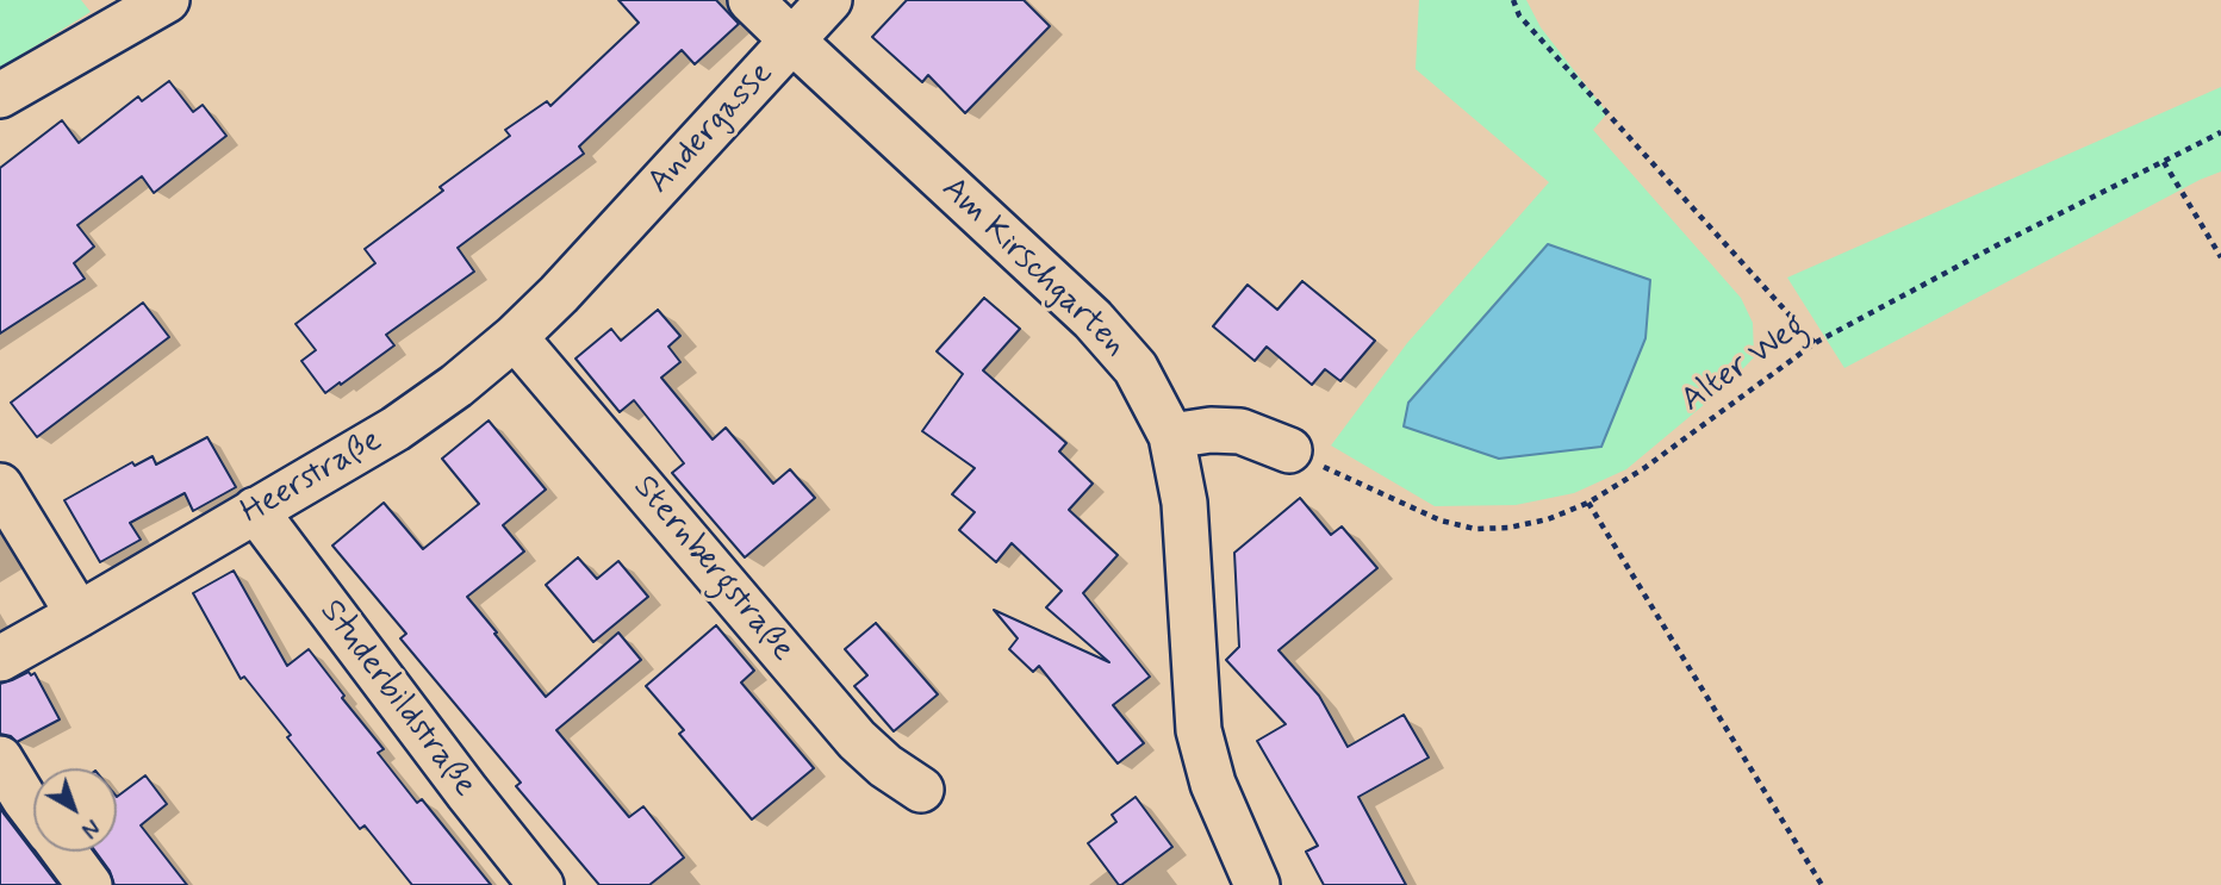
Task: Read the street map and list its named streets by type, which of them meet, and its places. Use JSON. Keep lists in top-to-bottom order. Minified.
{"streets":{"street":["Andergasse","Am Kirschgarten","Heerstraße","Sternbergstraße","Studerbildstraße"],"path":["Alter Weg"]},"crossings":[["Andergasse","Am Kirschgarten"],["Andergasse","Heerstraße"],["Heerstraße","Sternbergstraße"],["Heerstraße","Studerbildstraße"]],"north":"bottom right"}
